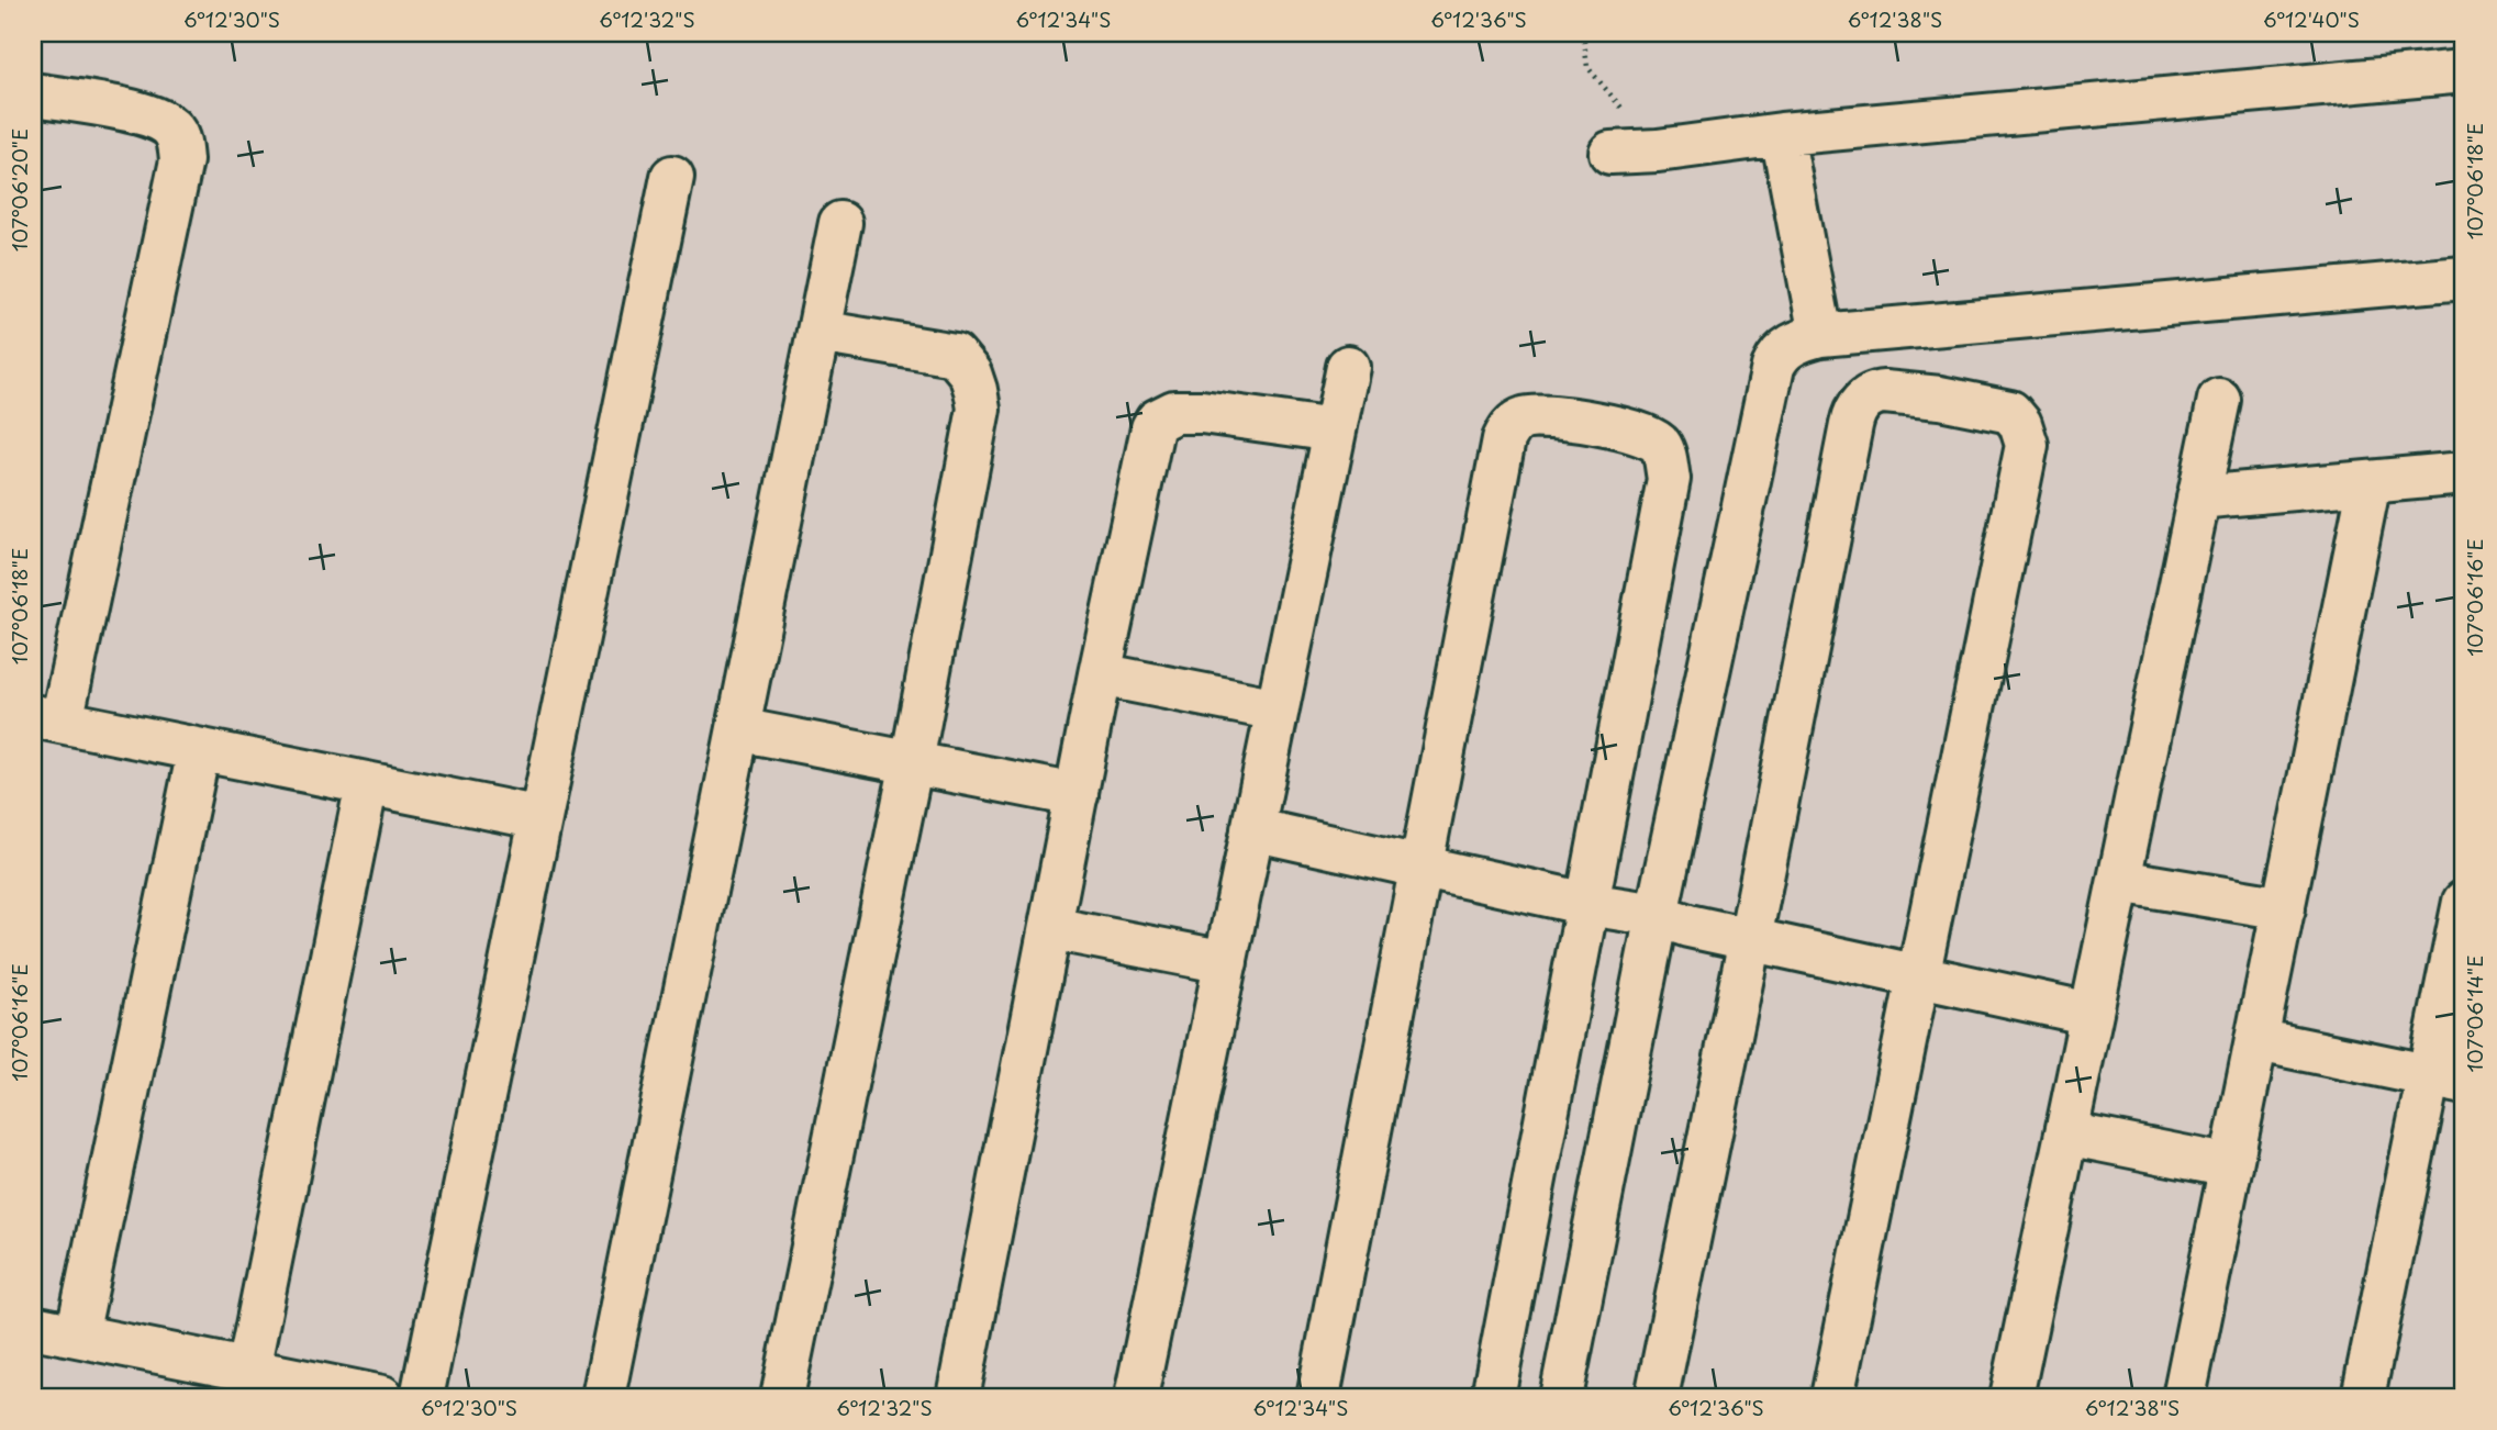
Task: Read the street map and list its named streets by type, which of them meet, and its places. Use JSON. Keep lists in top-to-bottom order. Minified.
{"coordinates":["6°12'30\"S","6°12'32\"S","6°12'34\"S","6°12'36\"S","6°12'38\"S","6°12'40\"S","107°06'18\"E","107°06'20\"E","107°06'16\"E","107°06'14\"E"]}
